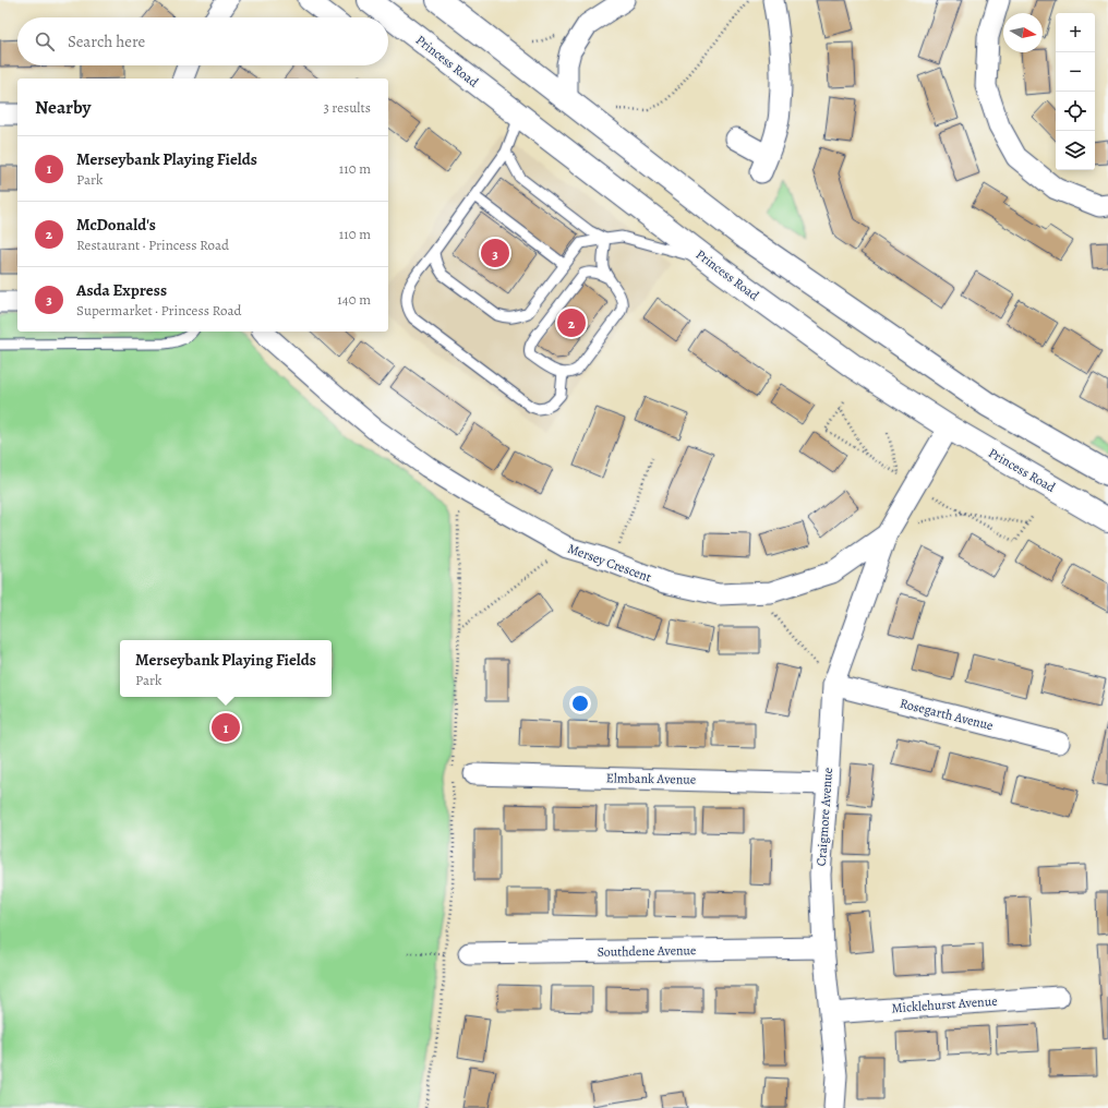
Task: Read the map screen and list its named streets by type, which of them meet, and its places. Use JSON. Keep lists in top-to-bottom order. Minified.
{"streets":{"highway":["Princess Road"],"street":["Mersey Crescent","Rosegarth Avenue","Elmbank Avenue","Craigmore Avenue","Southdene Avenue","Micklehurst Avenue"]},"crossings":[["Princess Road","Mersey Crescent"],["Mersey Crescent","Craigmore Avenue"],["Rosegarth Avenue","Craigmore Avenue"],["Elmbank Avenue","Craigmore Avenue"],["Craigmore Avenue","Southdene Avenue"],["Craigmore Avenue","Micklehurst Avenue"]],"north":"right","page":{"map_buttons":["+","−"],"search":"Search here","heading":["Nearby","3 results"],"list":[{"mark":"1","name":"Merseybank Playing Fields","note":"Park","value":"110 m"},{"mark":"2","name":"McDonald's","note":"Restaurant · Princess Road","value":"110 m"},{"mark":"3","name":"Asda Express","note":"Supermarket · Princess Road","value":"140 m"}],"pins":["3","2","1"],"popup":["Merseybank Playing Fields","Park"]}}
